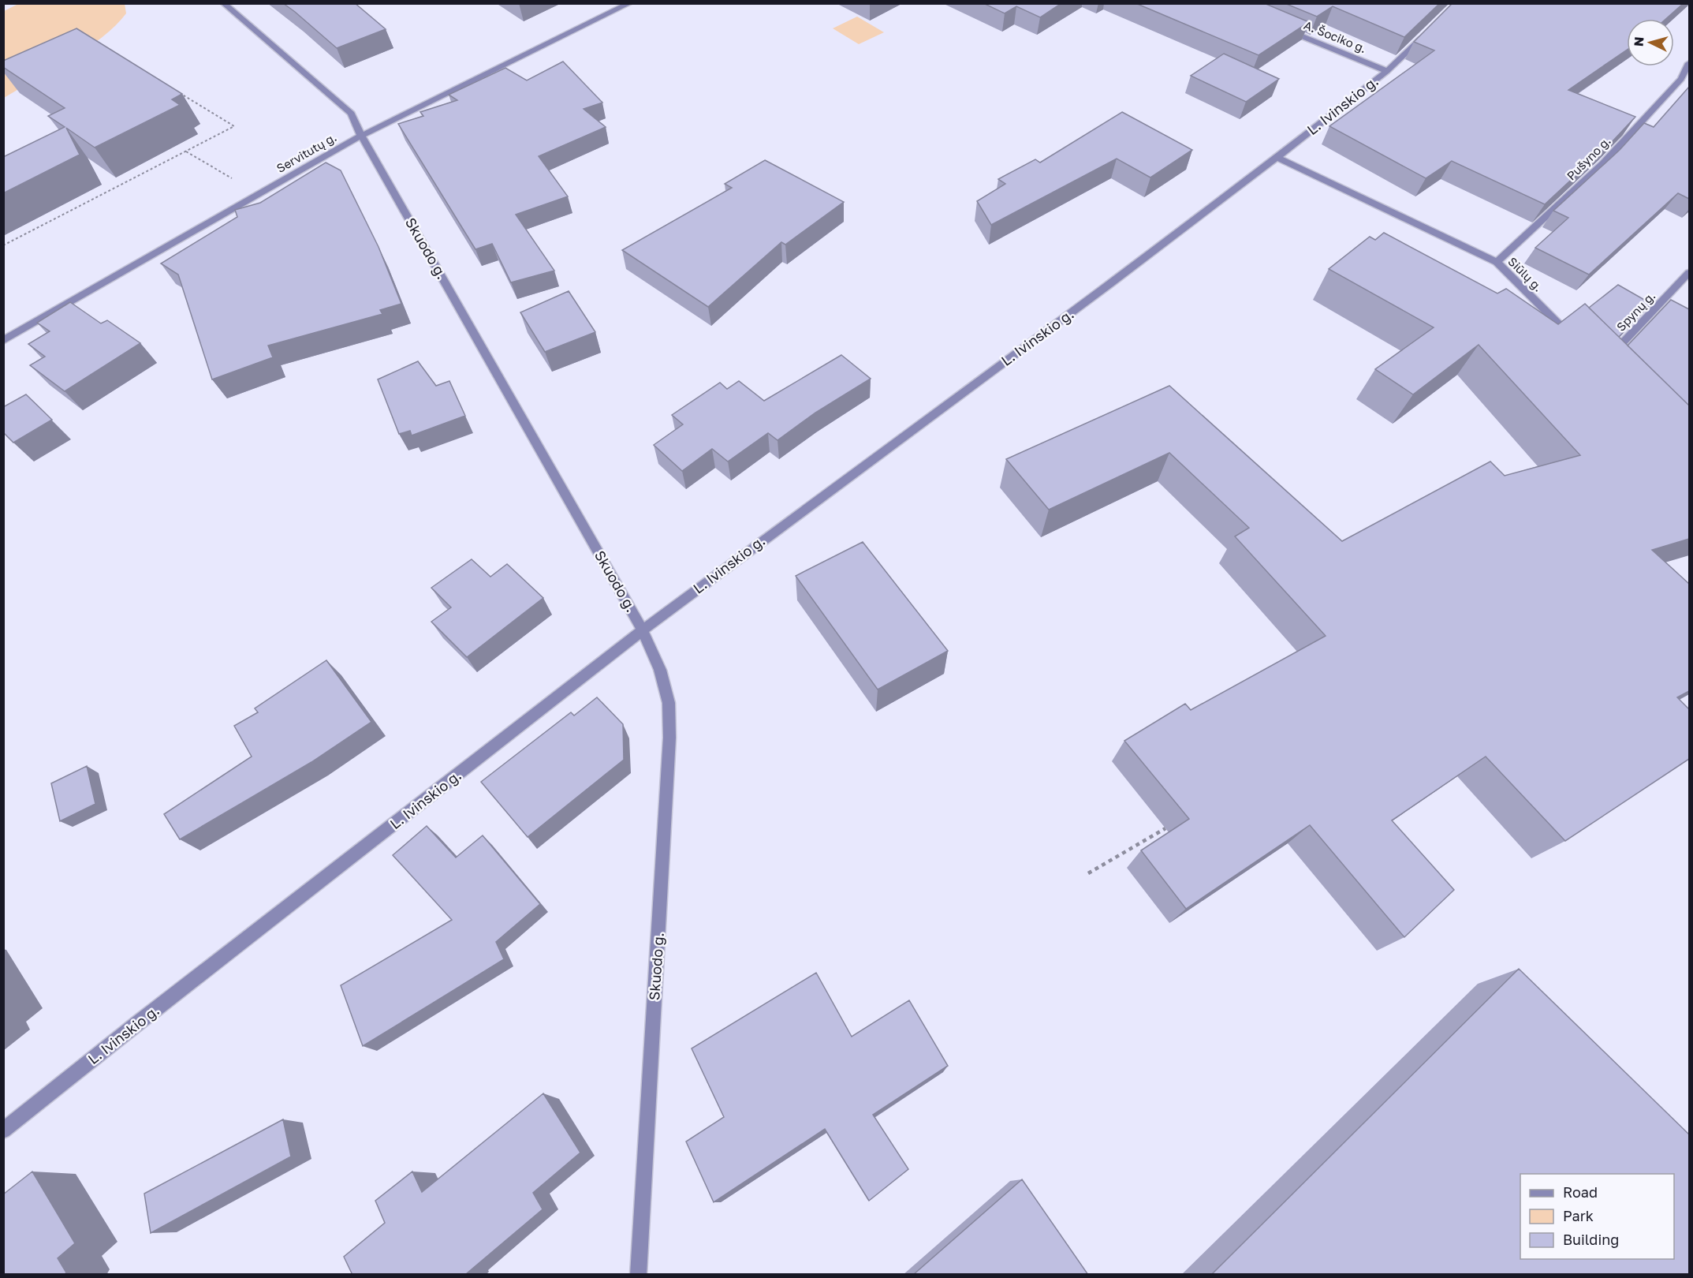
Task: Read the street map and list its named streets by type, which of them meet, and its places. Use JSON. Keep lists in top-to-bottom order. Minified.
{"streets":{"street":["A. Šociko g.","L. Ivinskio g.","Servitutų g.","Pušyno g.","Skuodo g.","Siūlų g.","Spynų g."]},"crossings":[["A. Šociko g.","L. Ivinskio g."],["L. Ivinskio g.","Skuodo g."],["L. Ivinskio g.","Siūlų g."],["Servitutų g.","Skuodo g."],["Pušyno g.","Siūlų g."]],"legend":["Road","Park","Building"],"north":"left"}
